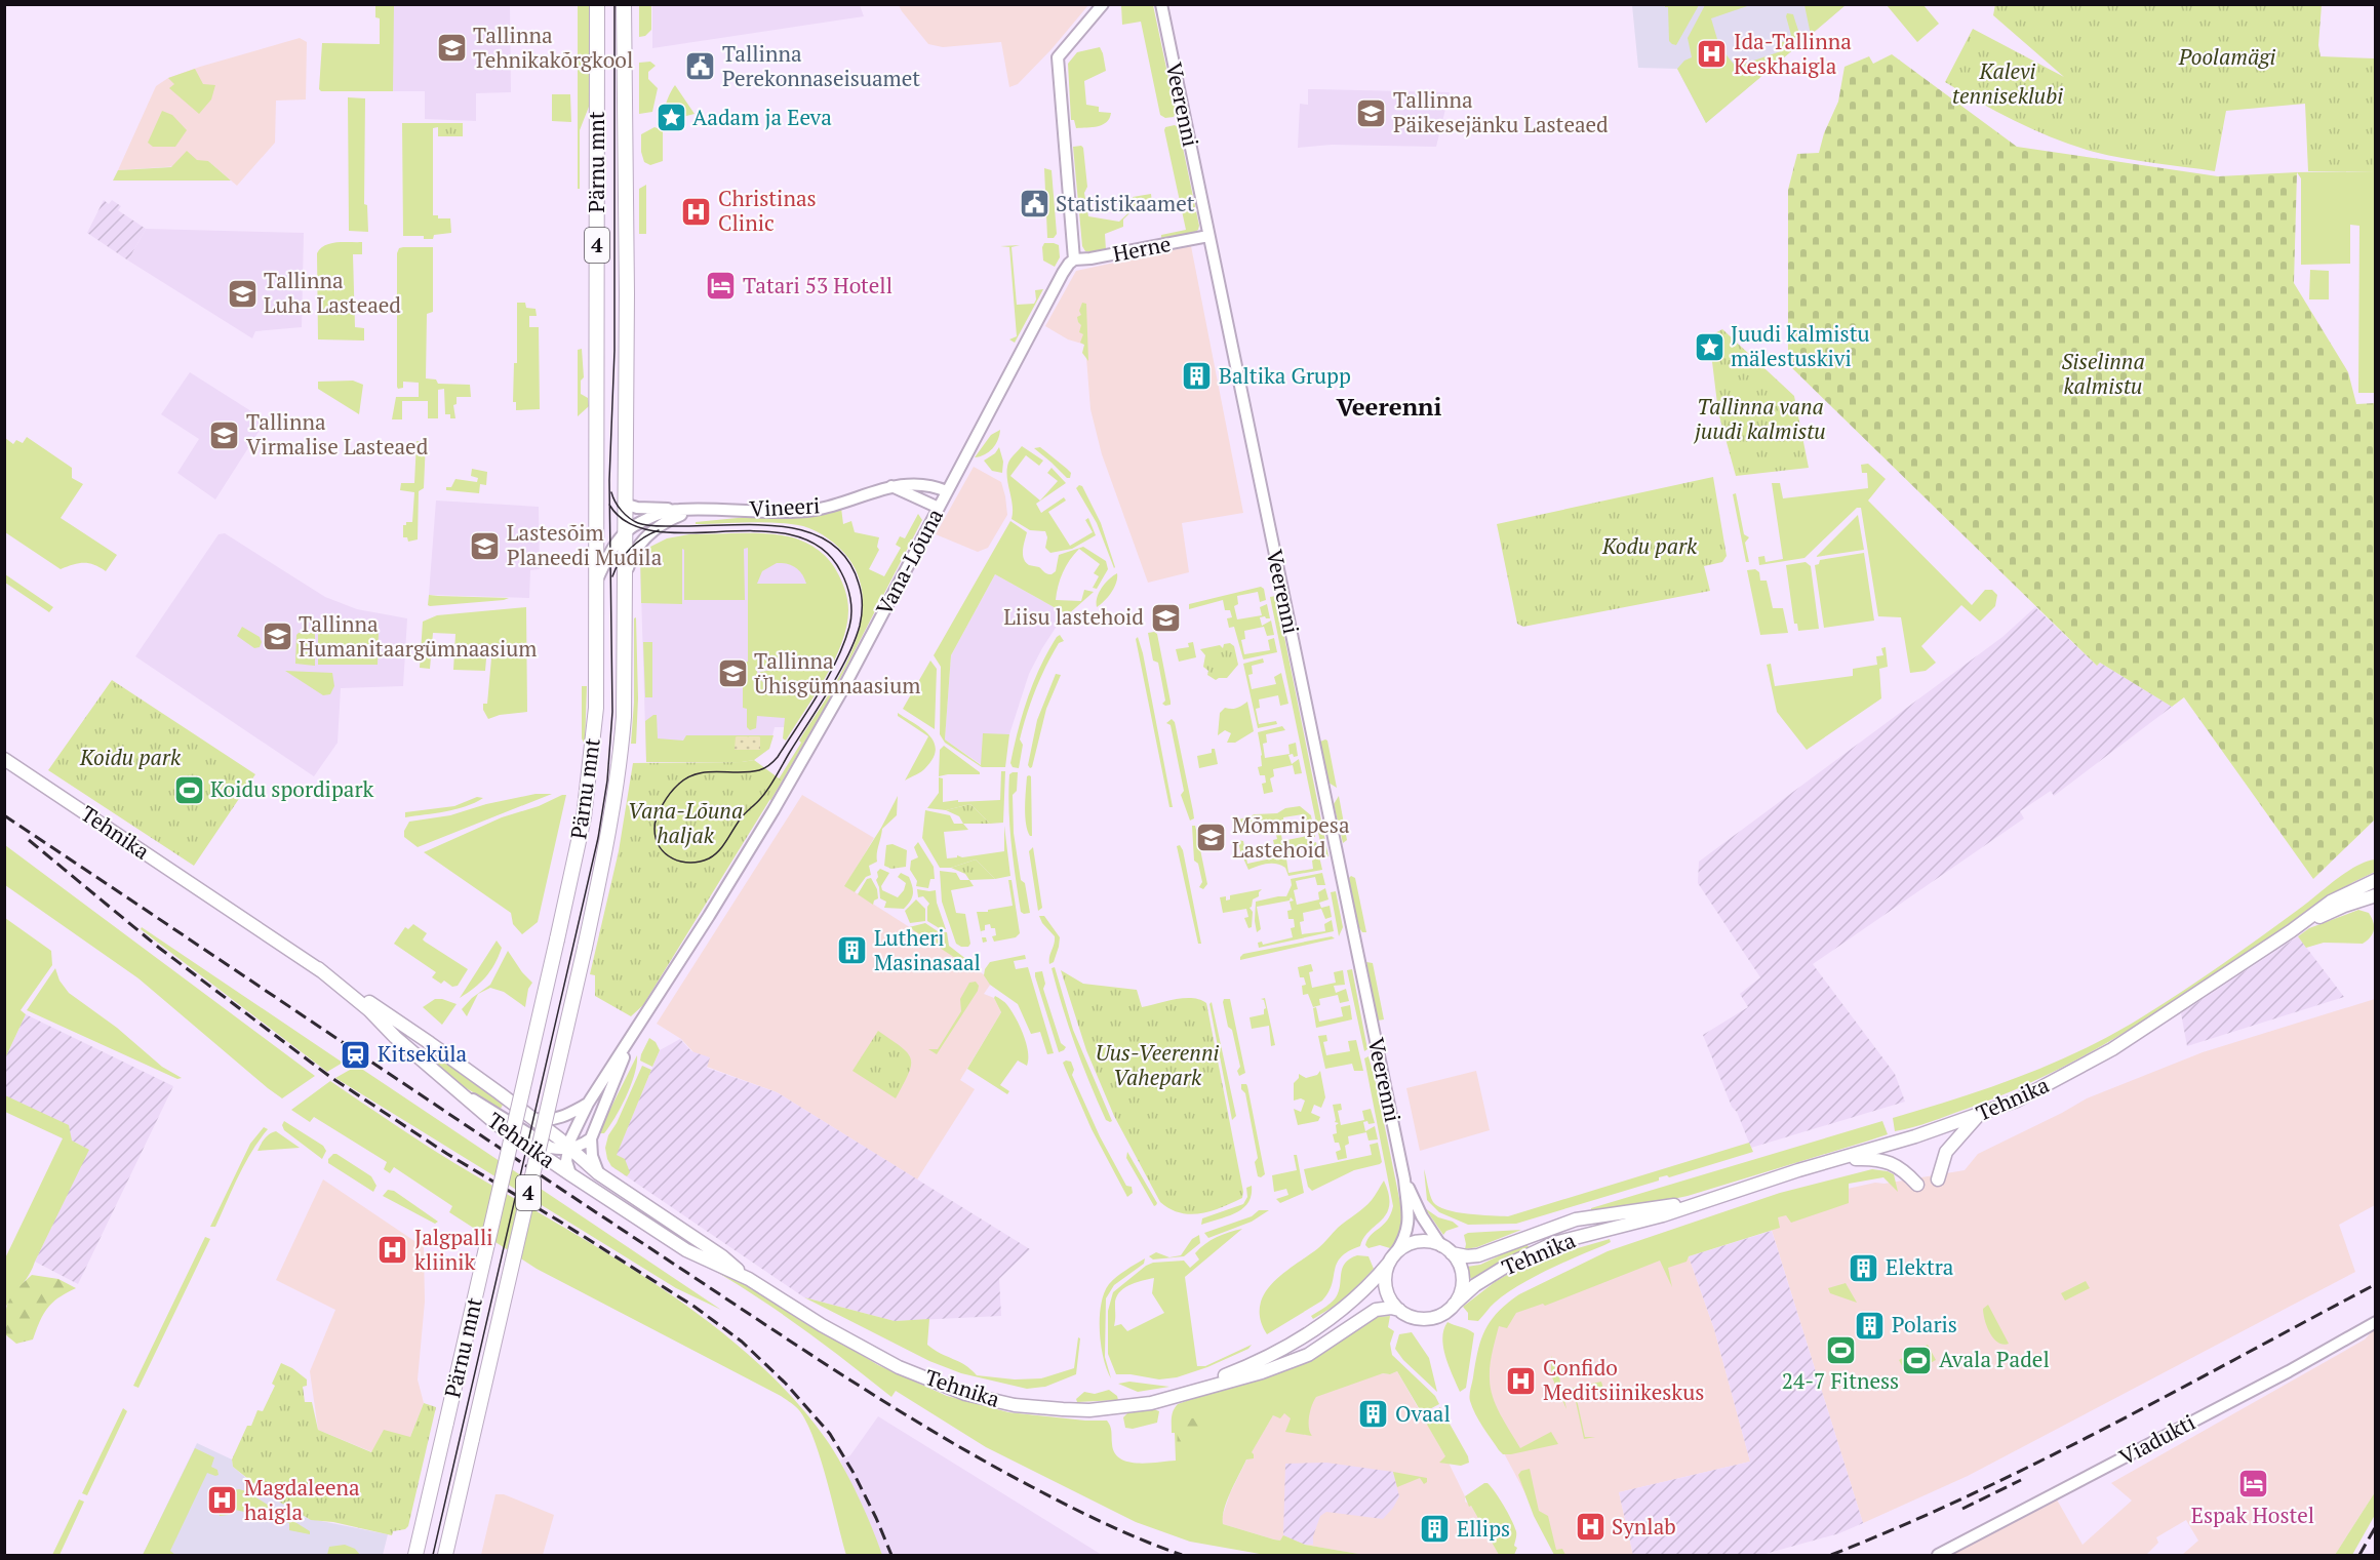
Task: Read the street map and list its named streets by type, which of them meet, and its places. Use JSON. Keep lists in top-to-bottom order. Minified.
{"streets":{"main road":["Pärnu mnt","4","Tehnika"],"street":["Veerenni","Herne","Vineeri","Vana-Lõuna","Viadukti"]},"crossings":[["Veerenni","Herne"],["Veerenni","Tehnika"],["Pärnu mnt","Vineeri"],["Herne","Vana-Lõuna"],["Vineeri","Vana-Lõuna"],["Vana-Lõuna","Tehnika"]],"districts":["Veerenni"],"parks":["Poolamägi","Kalevi tenniseklubi","Siselinna kalmistu","Tallinna vana juudi kalmistu","Kodu park","Koidu park","Vana-Lõuna haljak","Uus-Veerenni Vahepark"],"places":{"school or university":["Tallinna Tehnikakõrgkool","Tallinna Päikesejänku Lasteaed","Tallinna Luha Lasteaed","Tallinna Virmalise Lasteaed","Lastesõim Planeedi Mudila","Liisu lastehoid","Tallinna Humanitaargümnaasium","Tallinna Ühisgümnaasium","Mõmmipesa Lastehoid"],"hospital":["Ida-Tallinna Keskhaigla","Christinas Clinic","Jalgpalli kliinik","Confido Meditsiinikeskus","Magdaleena haigla","Synlab"],"public building":["Tallinna Perekonnaseisuamet","Statistikaamet"],"place":["Aadam ja Eeva","Juudi kalmistu mälestuskivi"],"hotel":["Tatari 53 Hotell","Espak Hostel"],"building":["Baltika Grupp","Lutheri Masinasaal","Elektra","Polaris","Ovaal","Ellips"],"sports":["Koidu spordipark","24-7 Fitness","Avala Padel"],"station":["Kitseküla"]}}
